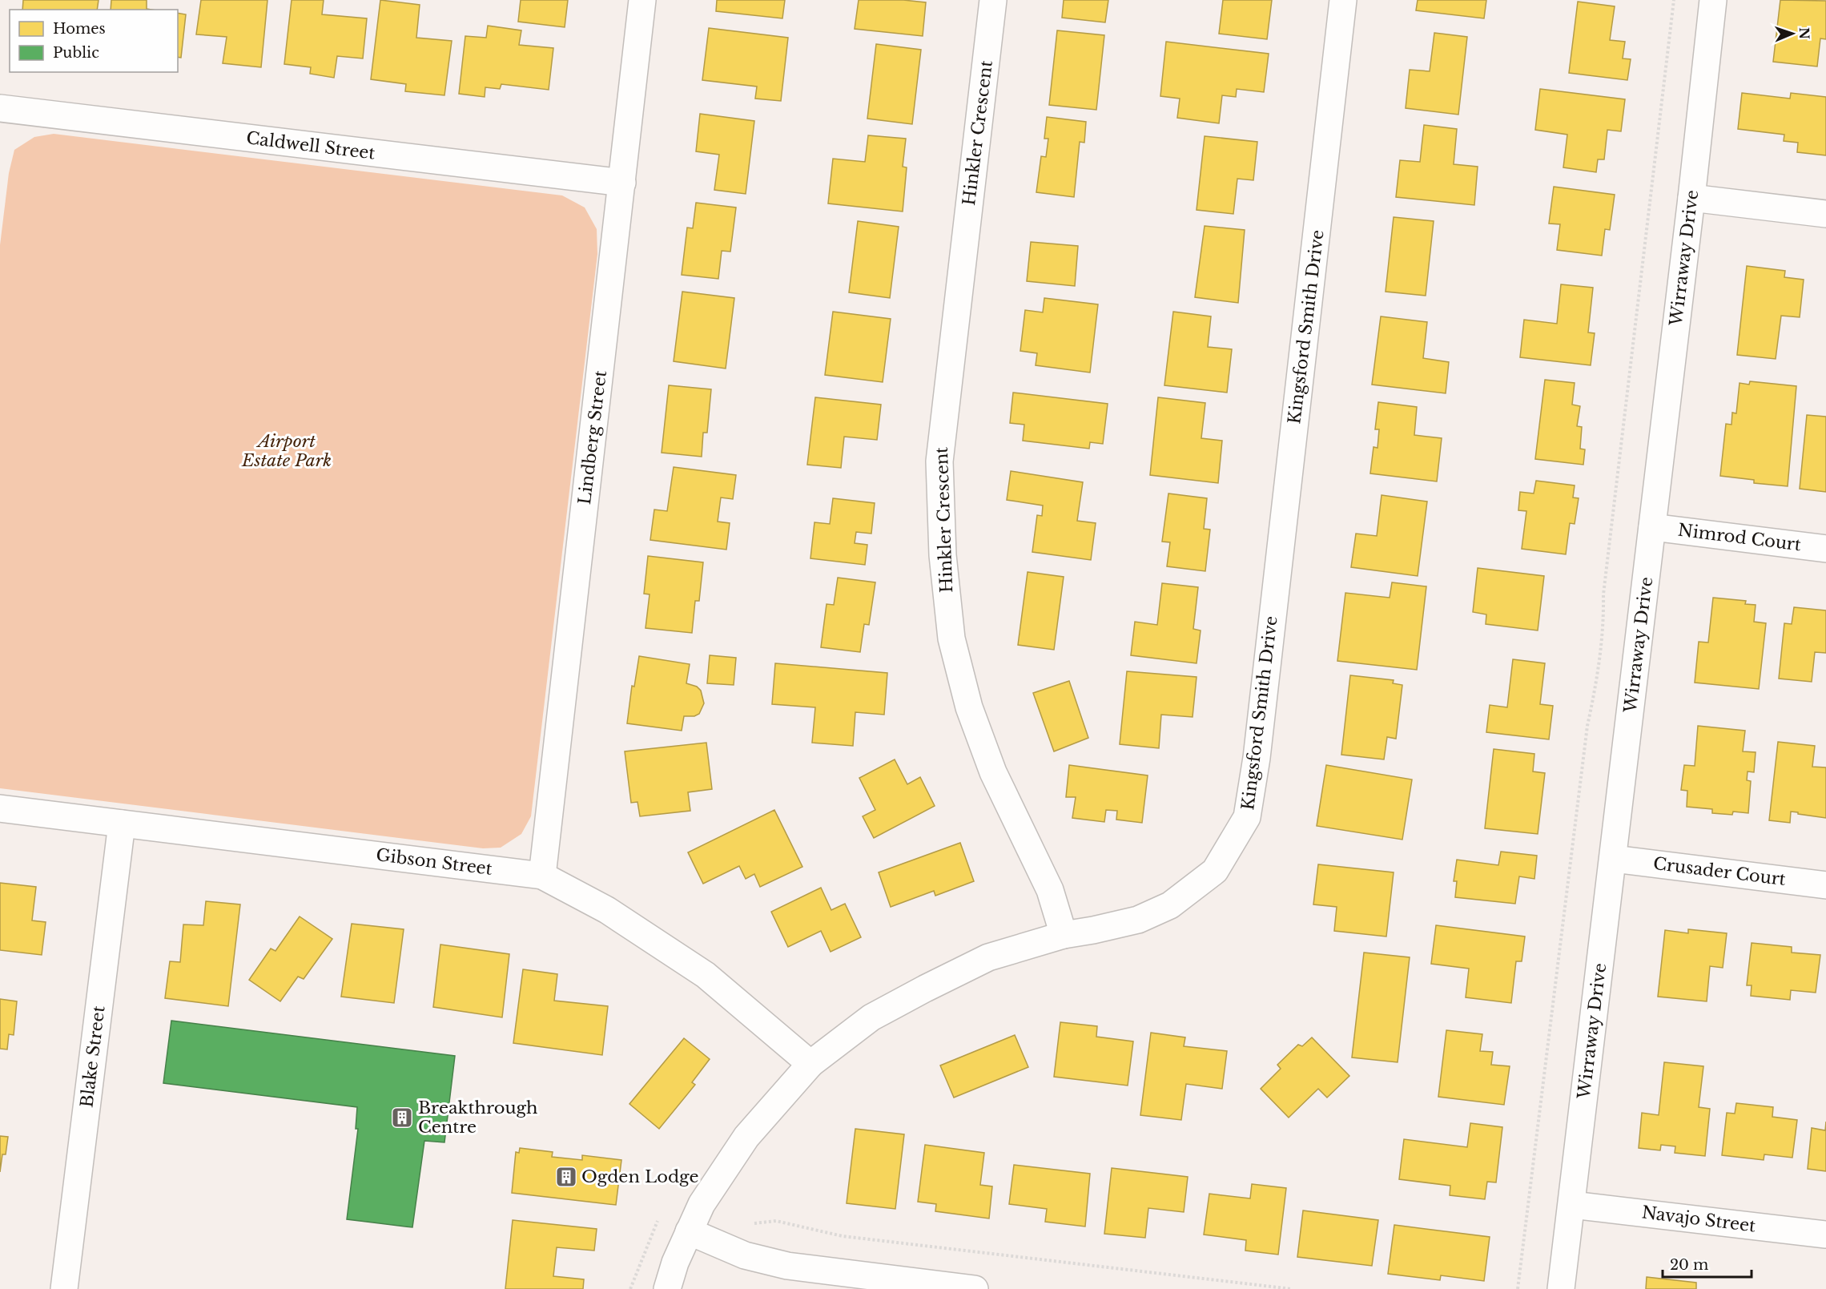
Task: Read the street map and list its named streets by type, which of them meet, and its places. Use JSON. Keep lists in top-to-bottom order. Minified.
{"streets":{"street":["Hinkler Crescent","Caldwell Street","Wirraway Drive","Kingsford Smith Drive","Lindberg Street","Nimrod Court","Gibson Street","Crusader Court","Blake Street","Navajo Street"]},"crossings":[["Hinkler Crescent","Kingsford Smith Drive"],["Caldwell Street","Lindberg Street"],["Wirraway Drive","Nimrod Court"],["Wirraway Drive","Crusader Court"],["Wirraway Drive","Navajo Street"],["Kingsford Smith Drive","Gibson Street"],["Lindberg Street","Gibson Street"],["Gibson Street","Blake Street"]],"parks":["Airport Estate Park"],"places":{"building":["Breakthrough Centre","Ogden Lodge"]},"legend":["Homes","Public"],"scale_bar":"20 m","north":"right"}
